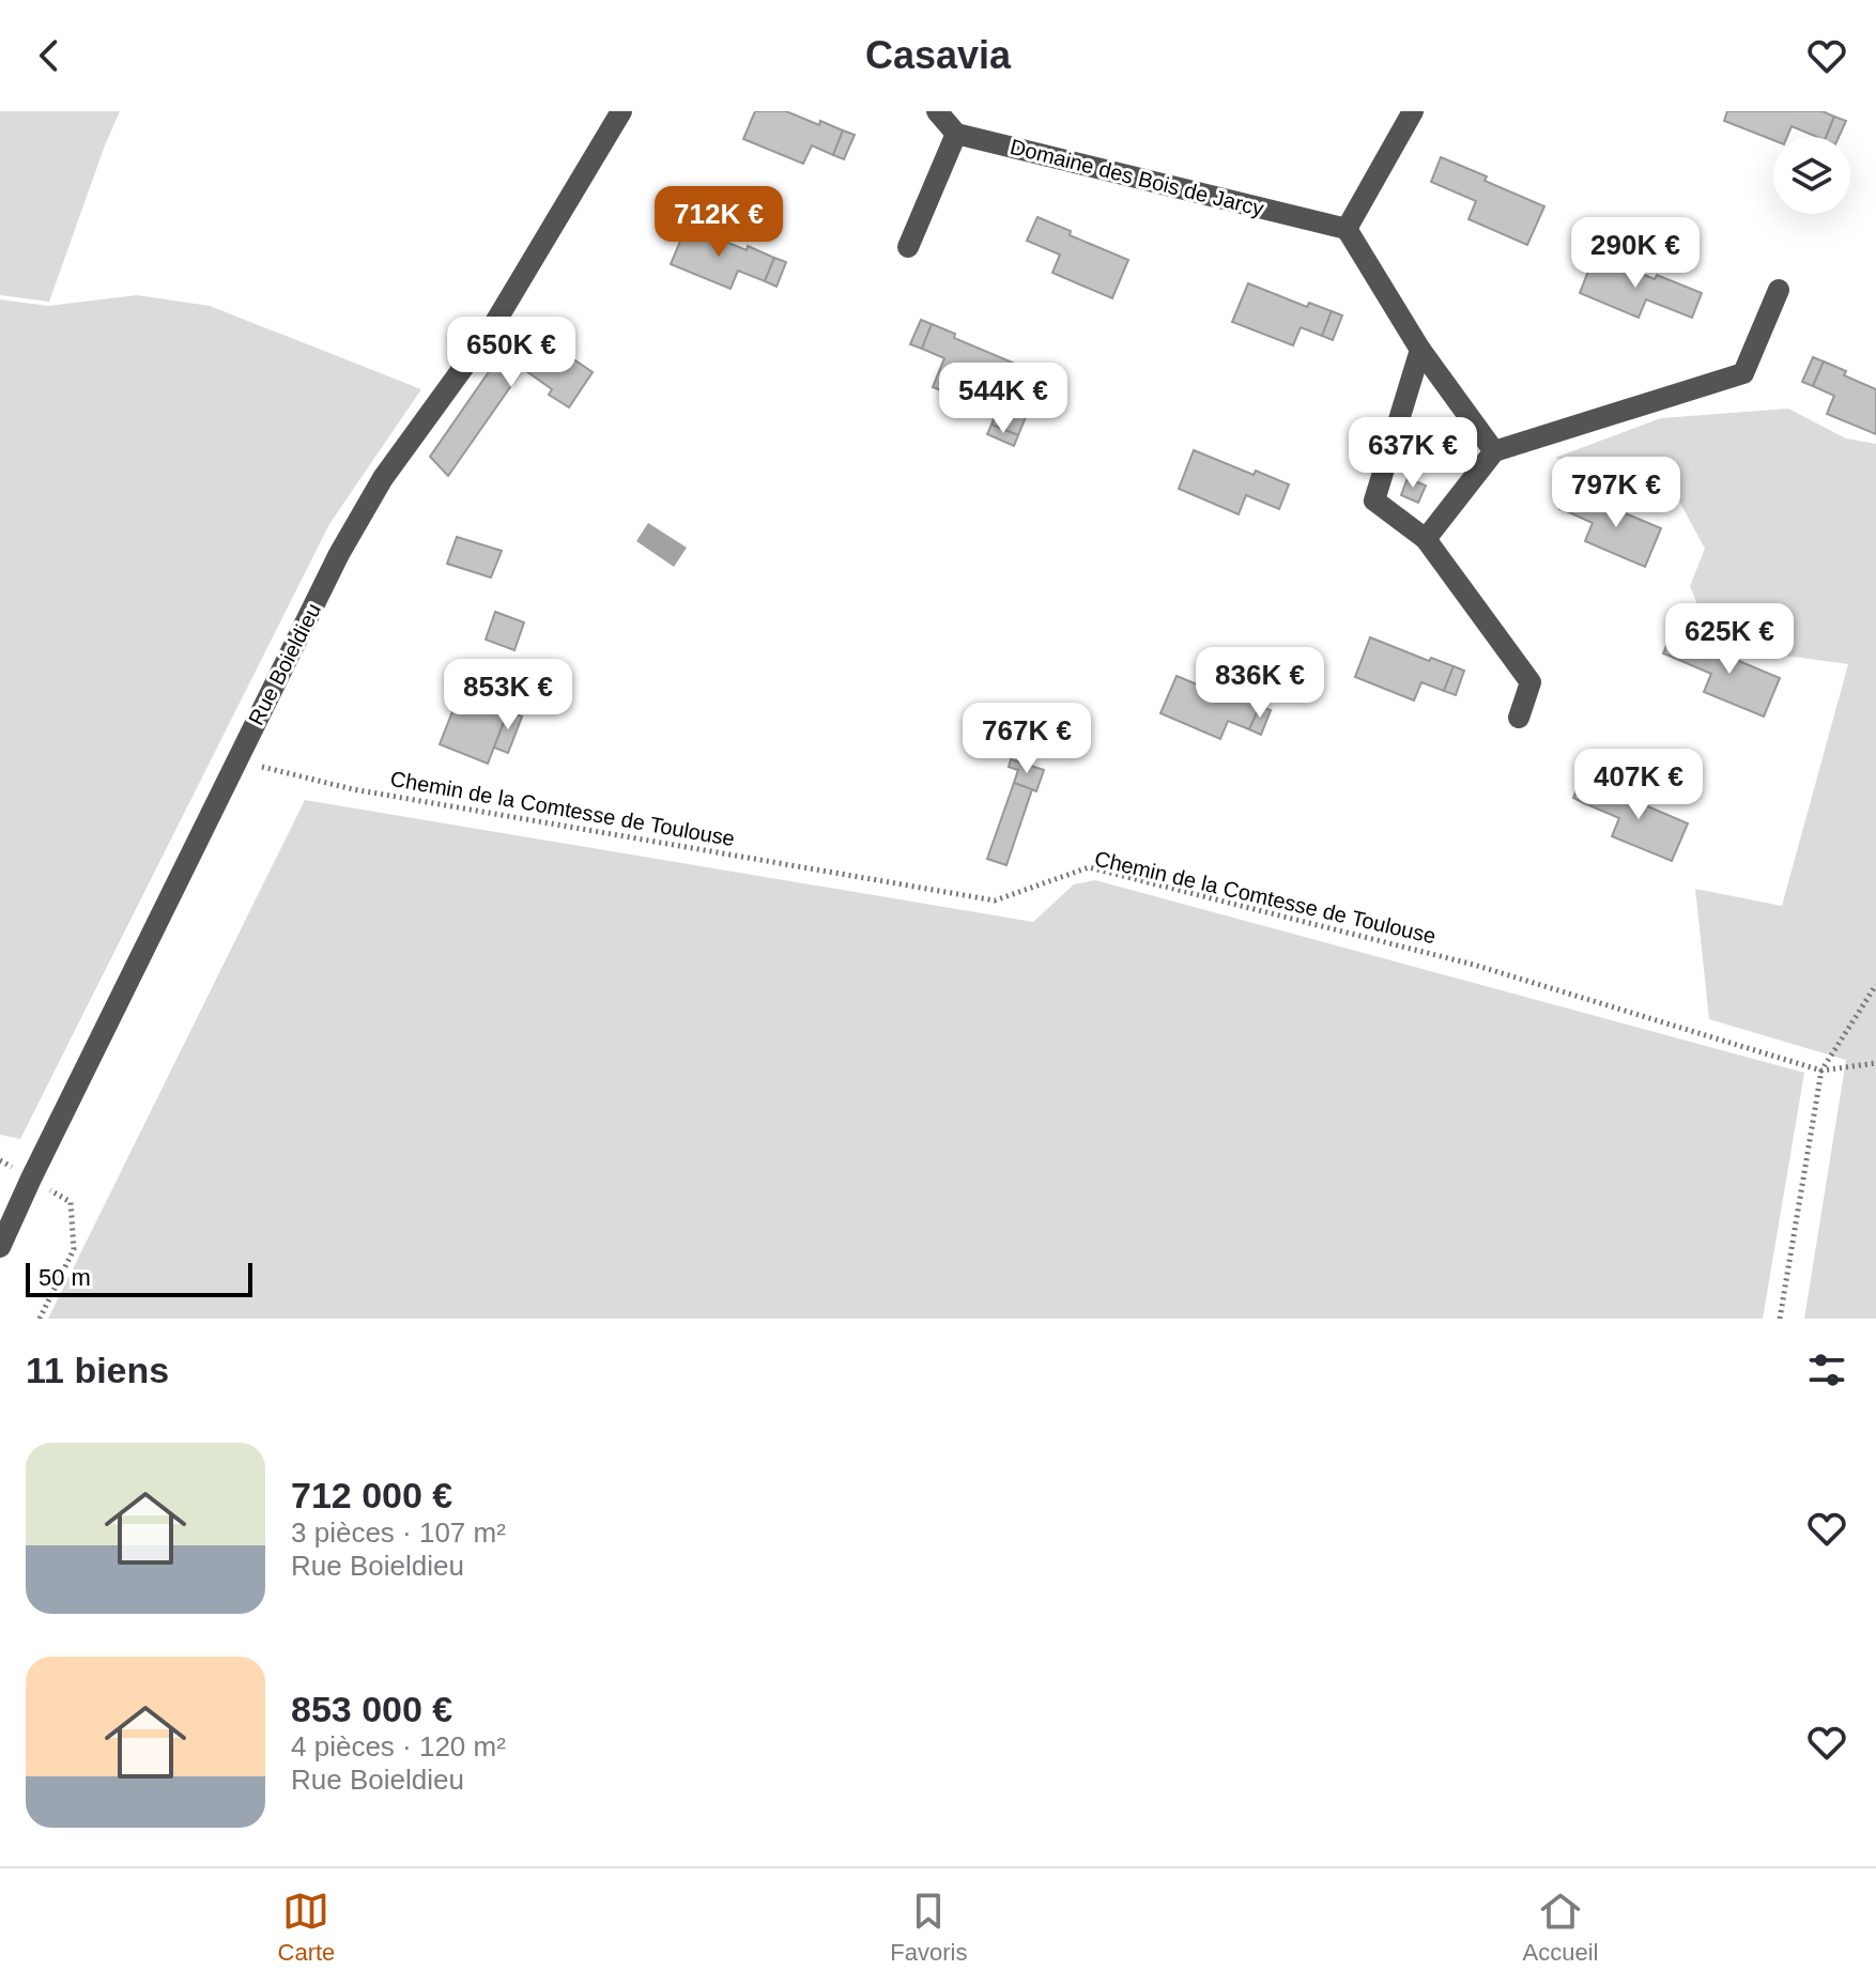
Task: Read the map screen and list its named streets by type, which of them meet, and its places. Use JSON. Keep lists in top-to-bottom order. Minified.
{"streets":{"street":["Domaine des Bois de Jarcy","Rue Boieldieu"],"path":["Chemin de la Comtesse de Toulouse"]},"crossings":[["Rue Boieldieu","Chemin de la Comtesse de Toulouse"]],"scale_bar":"50 m","page":{"header":"Casavia","price":["712K €","290K €","650K €","544K €","637K €","797K €","625K €","836K €","853K €","767K €","407K €"],"scale":"50 m","heading":"11 biens","list":[{"name":"712 000 €","note":"3 pièces · 107 m² · Rue Boieldieu"},{"name":"853 000 €","note":"4 pièces · 120 m² · Rue Boieldieu"}],"tabs":["Carte","Favoris","Accueil"]}}
